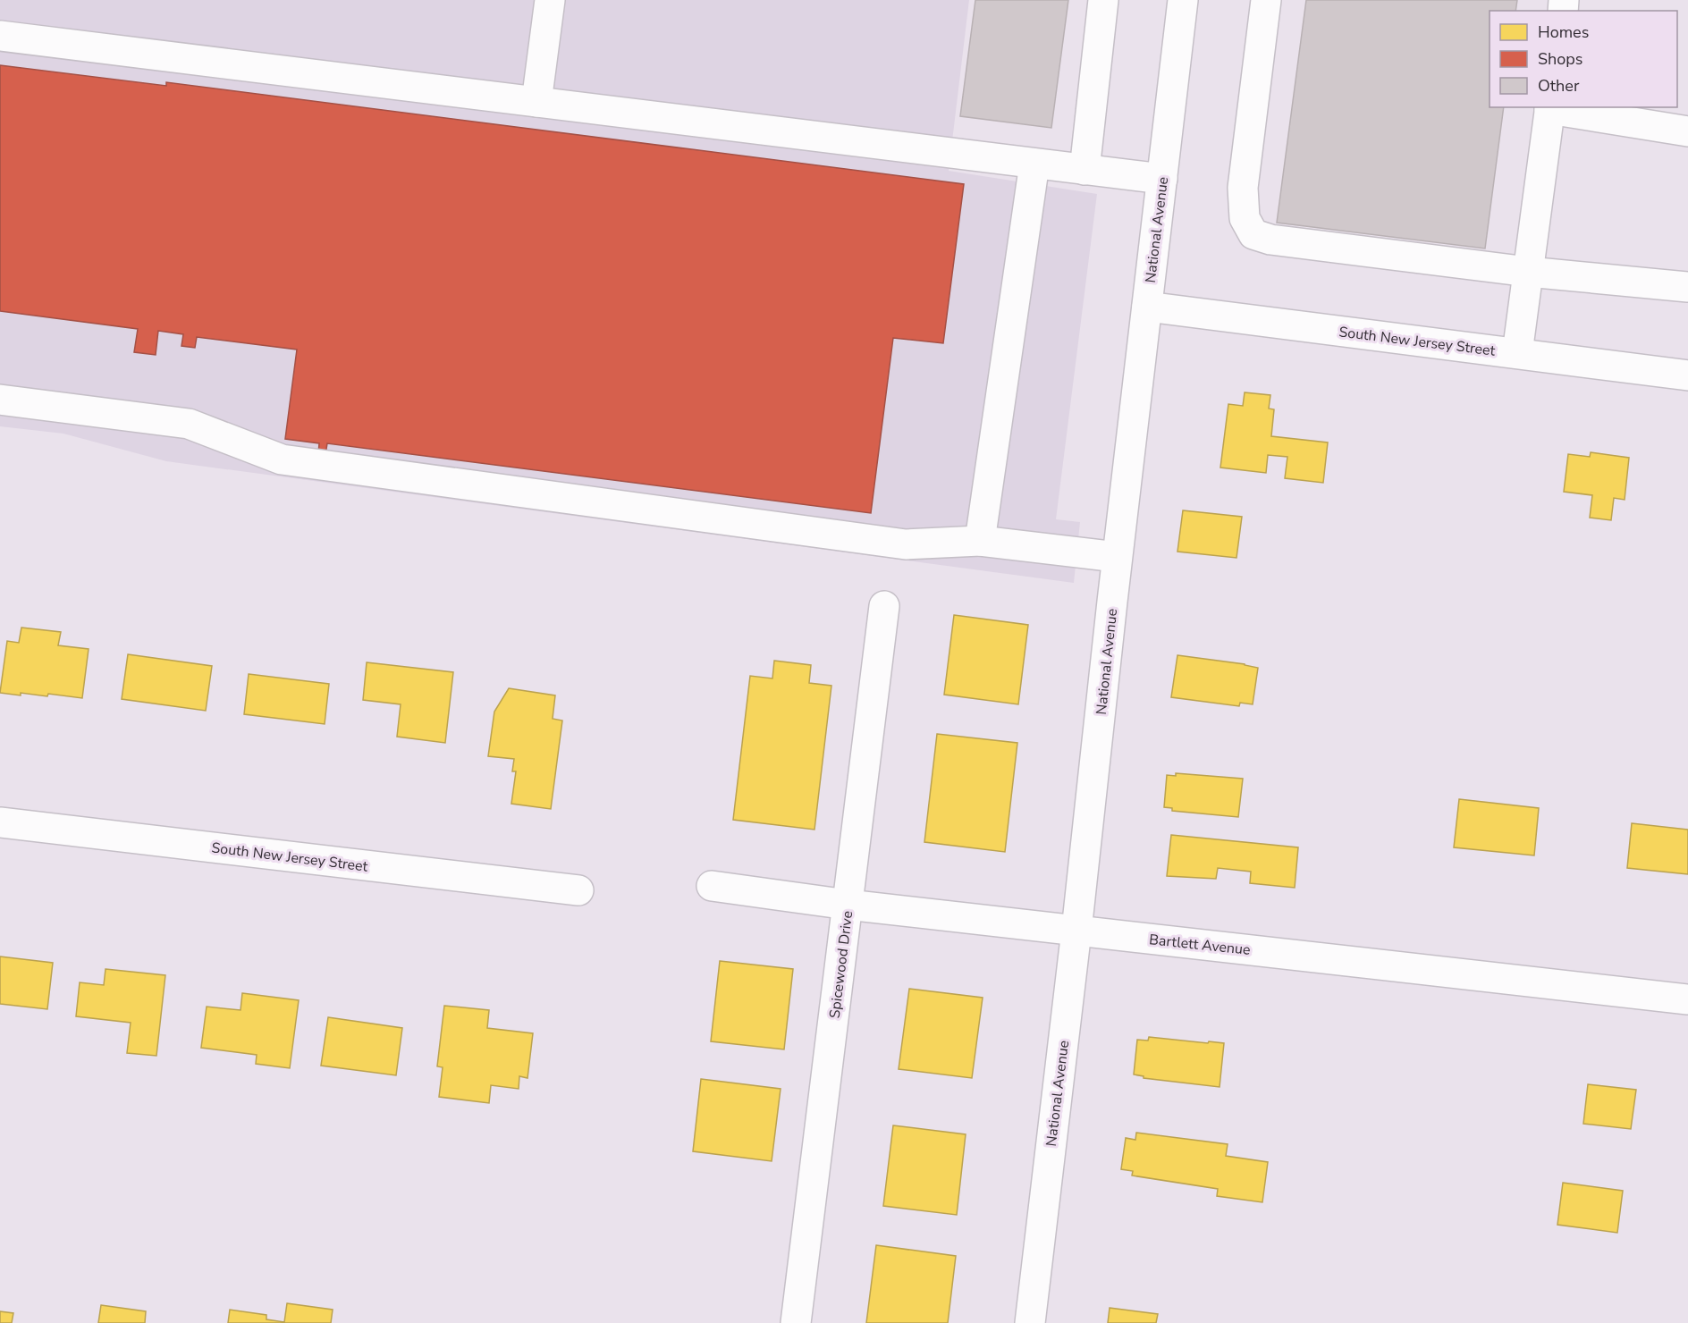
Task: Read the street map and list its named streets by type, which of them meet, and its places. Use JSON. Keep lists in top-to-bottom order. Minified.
{"streets":{"street":["National Avenue","South New Jersey Street","Bartlett Avenue","Spicewood Drive"]},"crossings":[["National Avenue","South New Jersey Street"],["National Avenue","Bartlett Avenue"],["Bartlett Avenue","Spicewood Drive"]],"legend":["Homes","Shops","Other"]}
